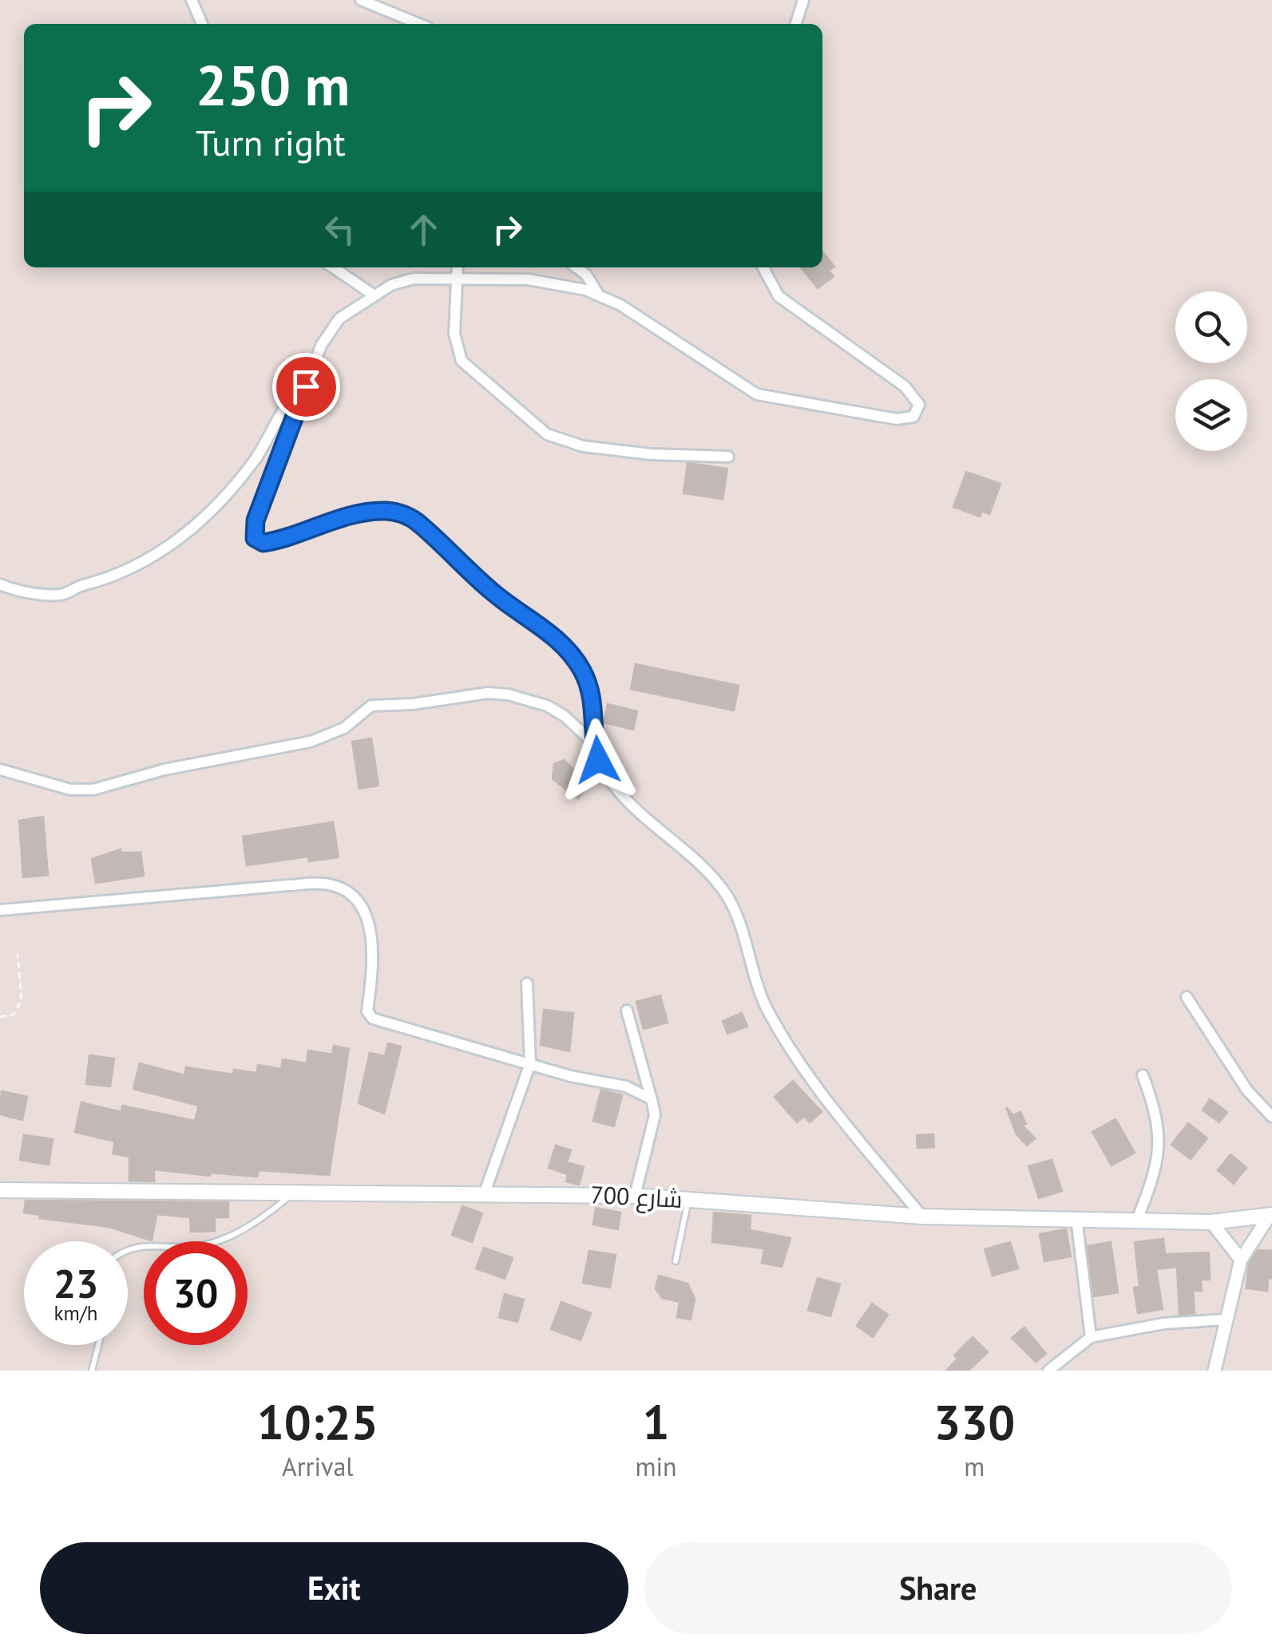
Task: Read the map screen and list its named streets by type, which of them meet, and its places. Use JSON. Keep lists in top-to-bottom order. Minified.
{"streets":{"main road":["شارع 700"]},"page":{"turn":["250 m","Turn right"],"speed":"23 km/h","limit":"30","eta":["10:25","Arrival","1","min","330","m"],"buttons":["Exit","Share"]}}
